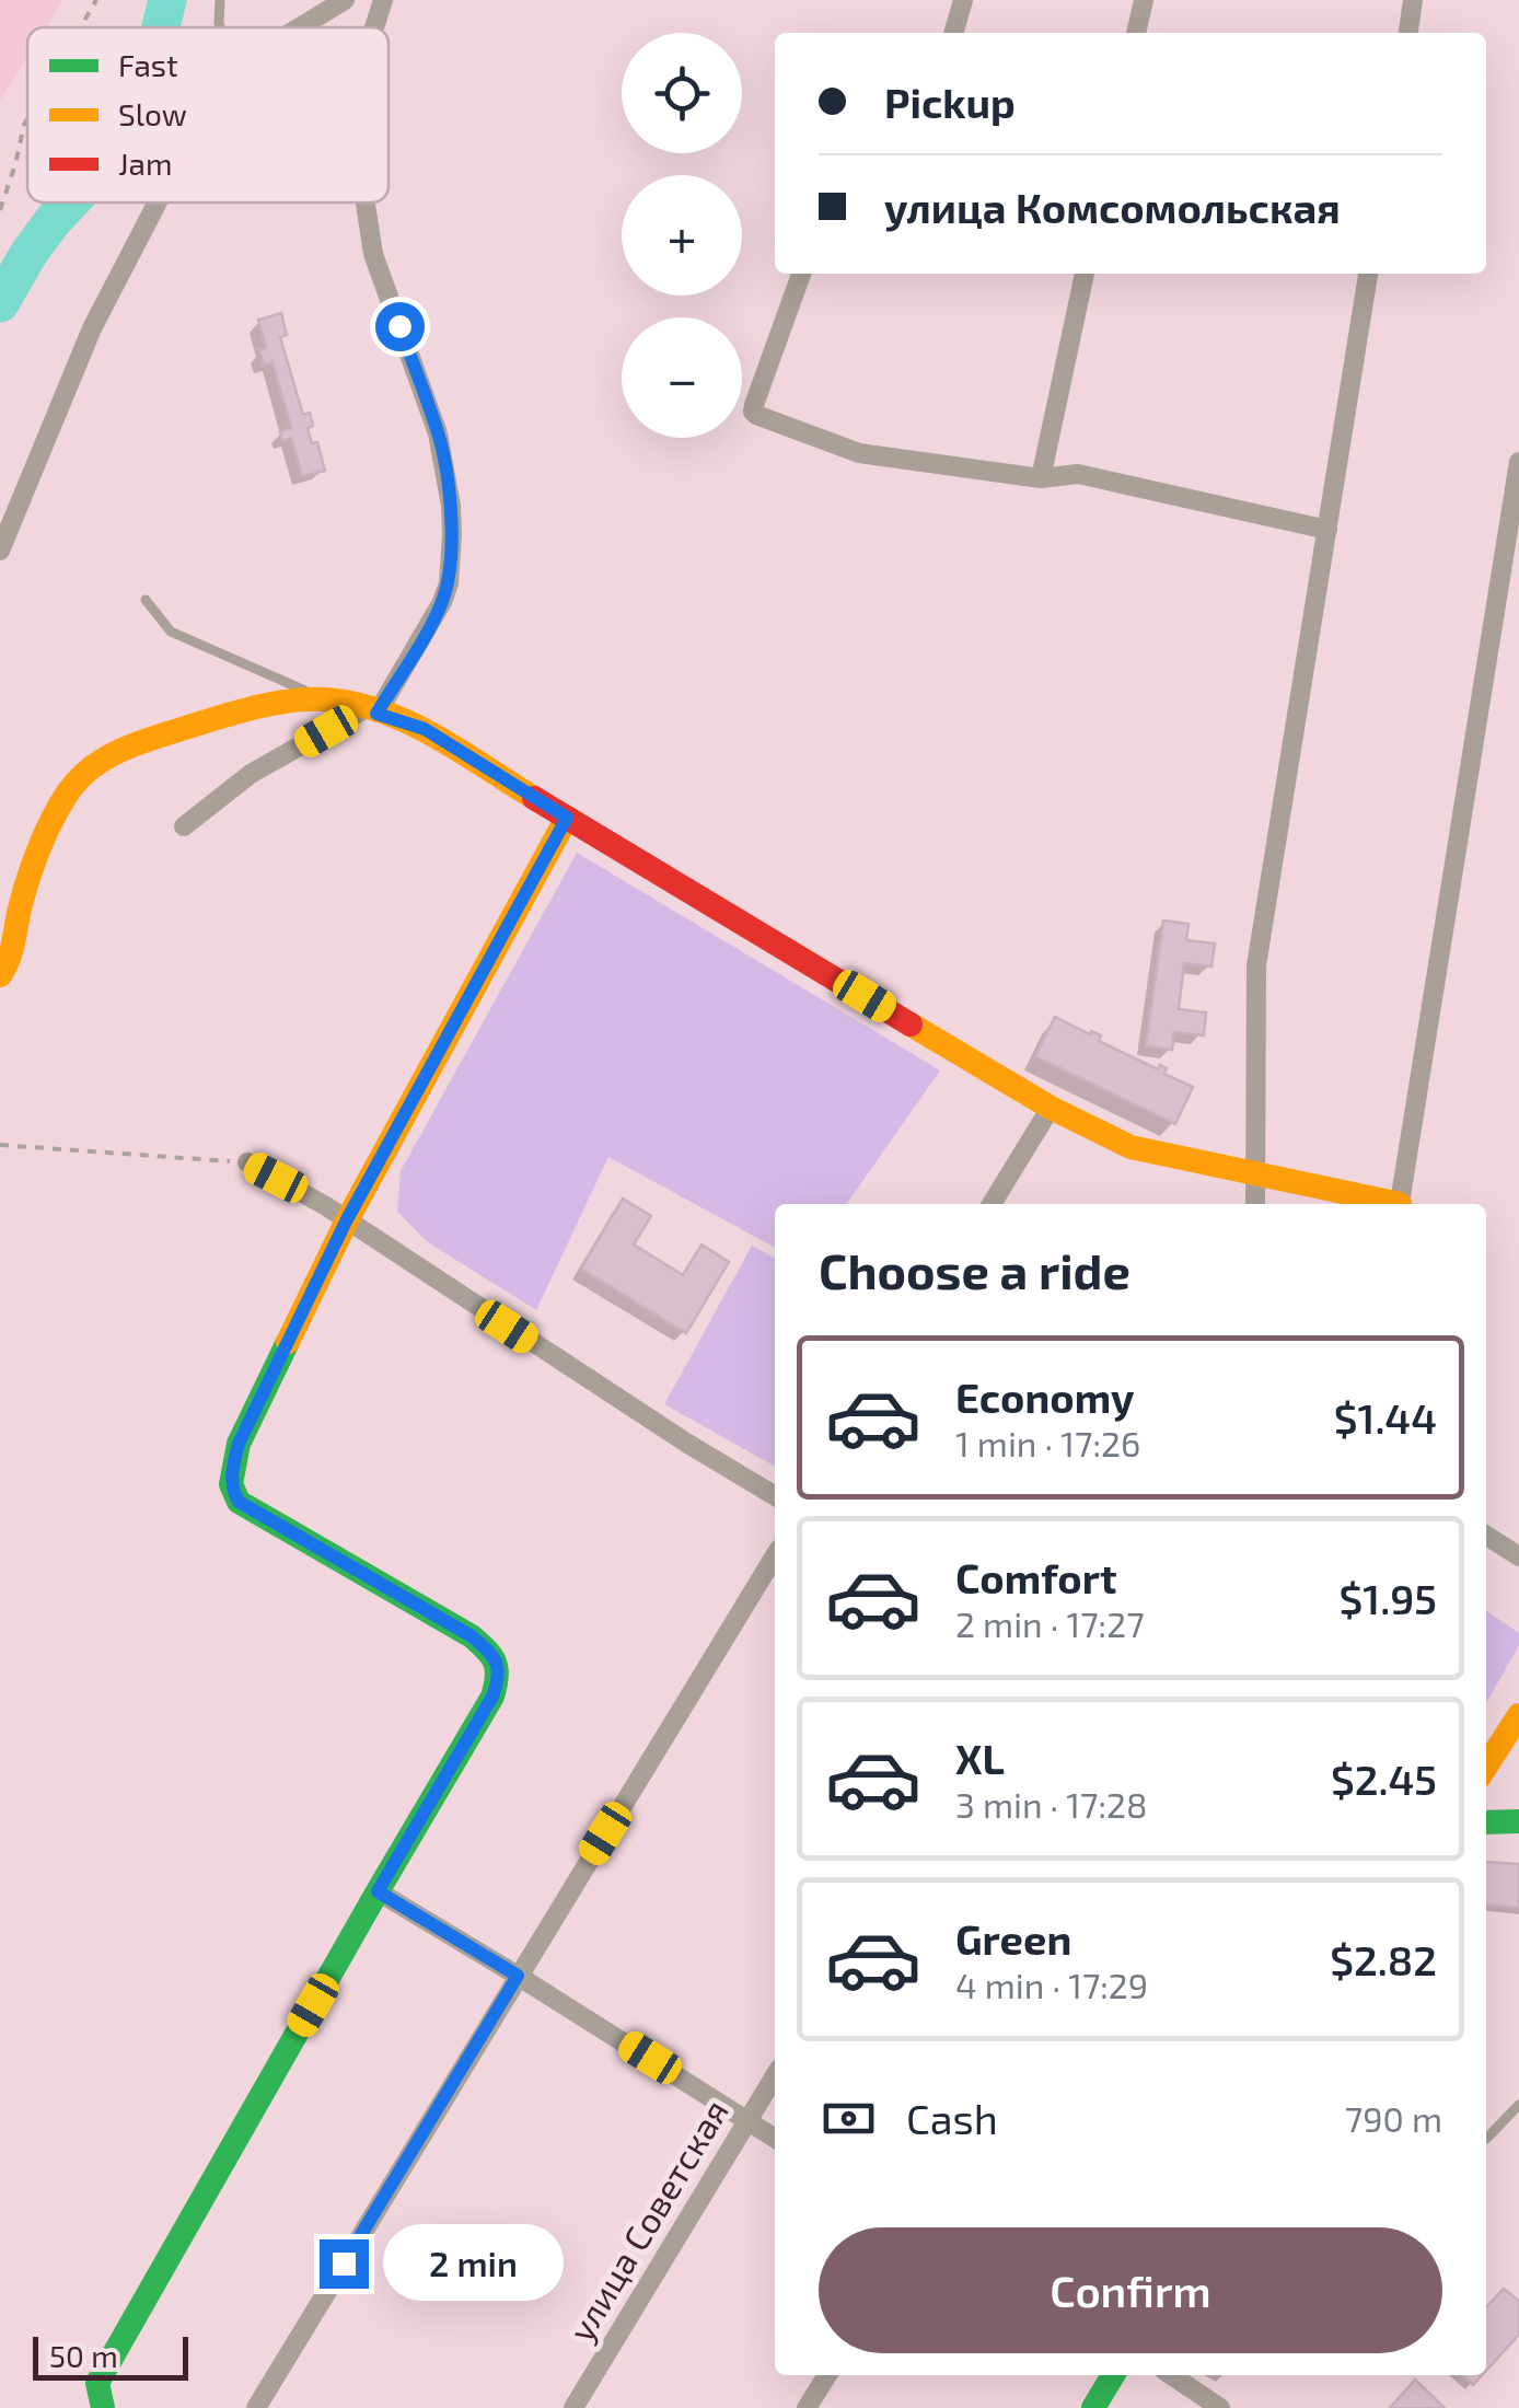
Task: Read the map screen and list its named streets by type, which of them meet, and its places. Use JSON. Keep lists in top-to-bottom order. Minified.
{"streets":{"street":["улица Советская"]},"legend":["Fast","Slow","Jam"],"scale_bar":"50 m","page":{"map_buttons":["+","−"],"banner":["Pickup","улица Комсомольская"],"heading":"Choose a ride","list":[{"name":"Economy","note":"1 min · 17:26","value":"$1.44"},{"name":"Comfort","note":"2 min · 17:27","value":"$1.95"},{"name":"XL","note":"3 min · 17:28","value":"$2.45"},{"name":"Green","note":"4 min · 17:29","value":"$2.82"}],"pay":["Cash","790 m"],"buttons":"Confirm","bubble":"2 min","scale":"50 m"}}
